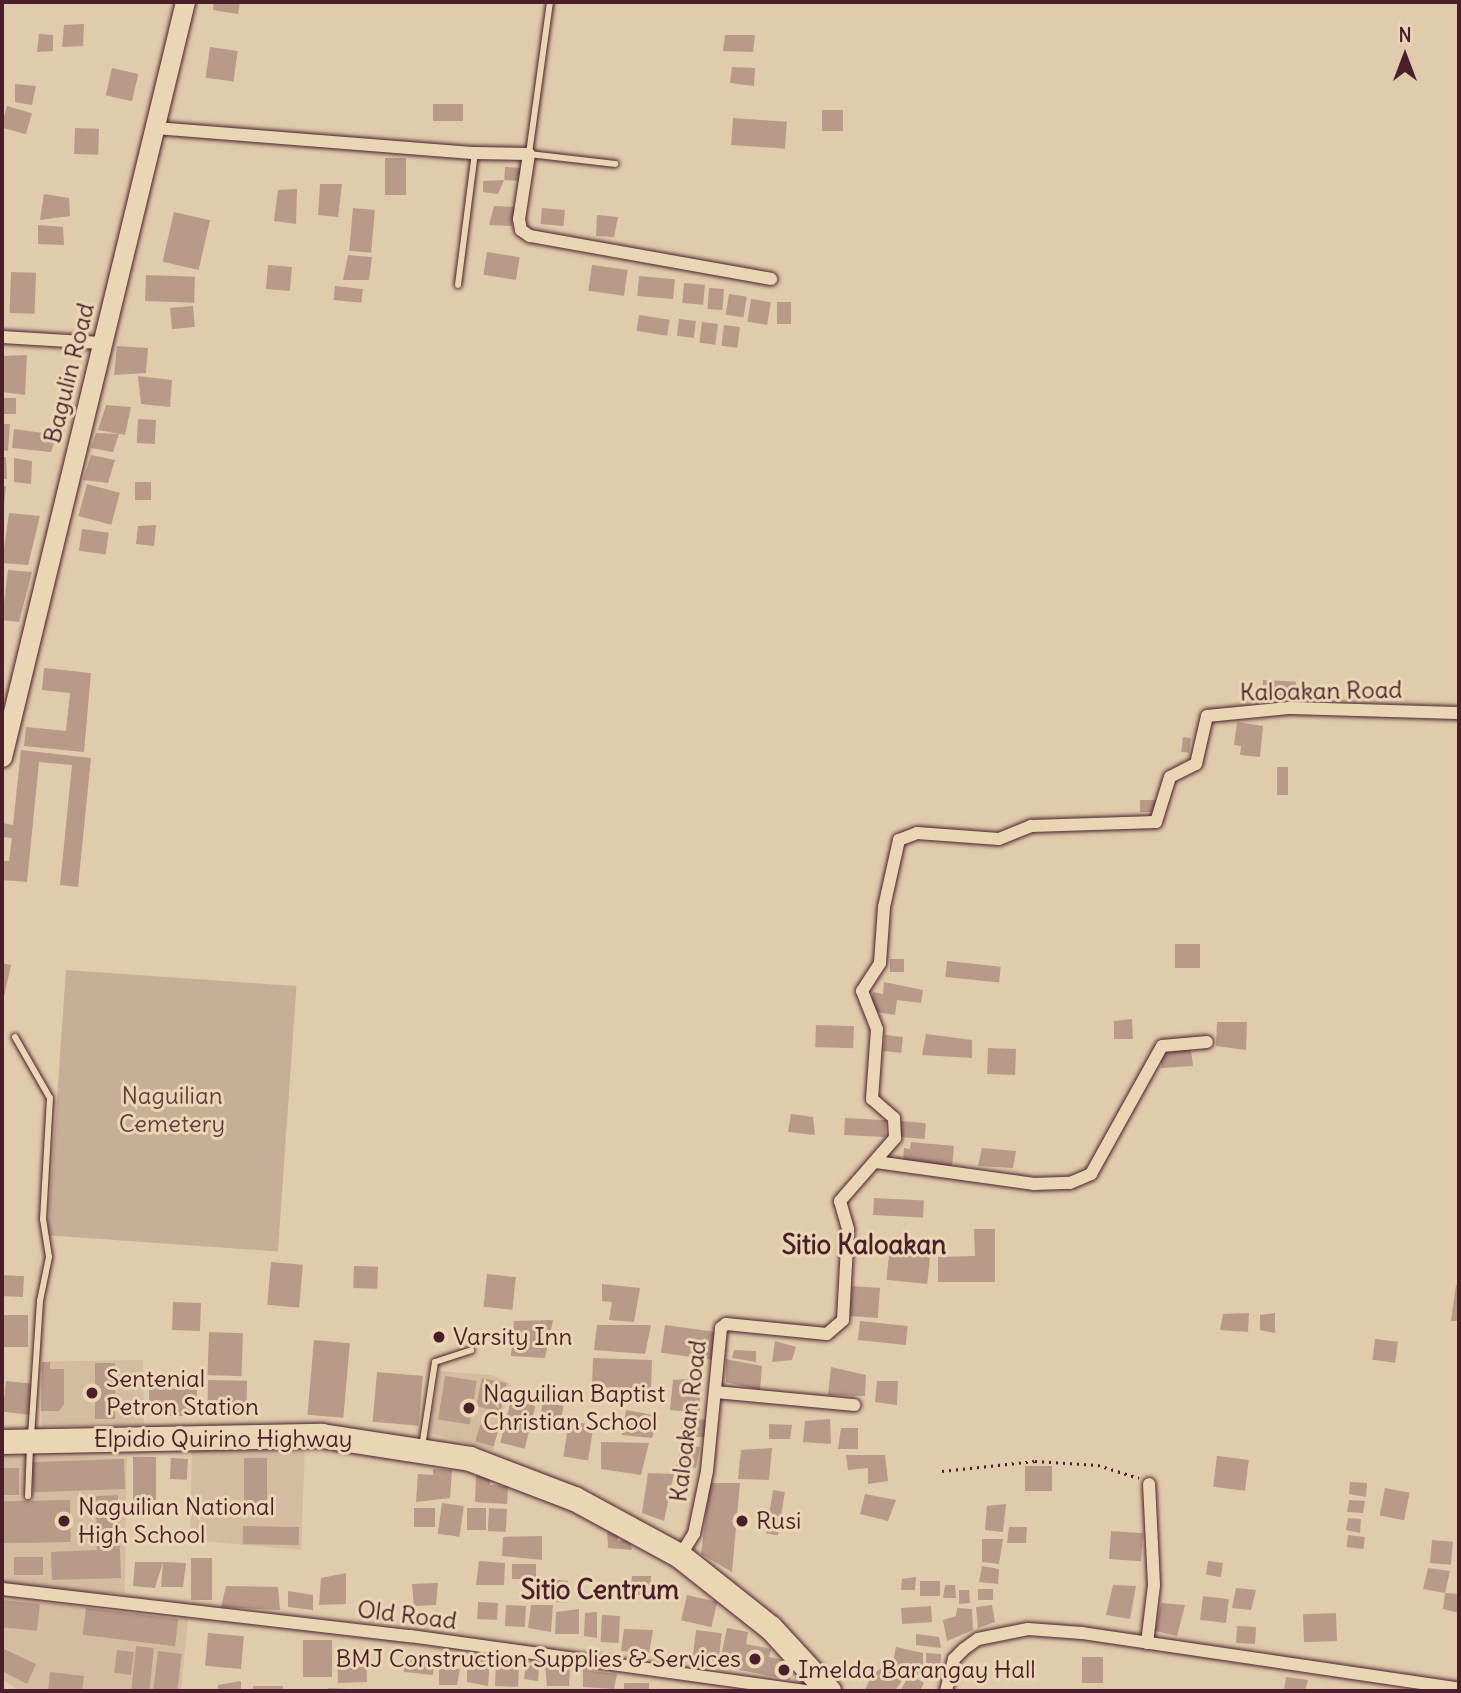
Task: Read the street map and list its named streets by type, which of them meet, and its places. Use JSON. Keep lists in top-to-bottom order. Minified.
{"streets":{"highway":["Elpidio Quirino Highway"],"main road":["Bagulin Road"],"street":["Kaloakan Road","Old Road"]},"crossings":[["Kaloakan Road","Elpidio Quirino Highway"]],"districts":["Sitio Kaloakan","Sitio Centrum"],"parks":["Naguilian Cemetery"],"places":["Varsity Inn","Sentenial Petron Station","Naguilian Baptist Christian School","Naguilian National High School","Rusi","BMJ Construction Supplies & Services","Imelda Barangay Hall"],"north":"top"}
